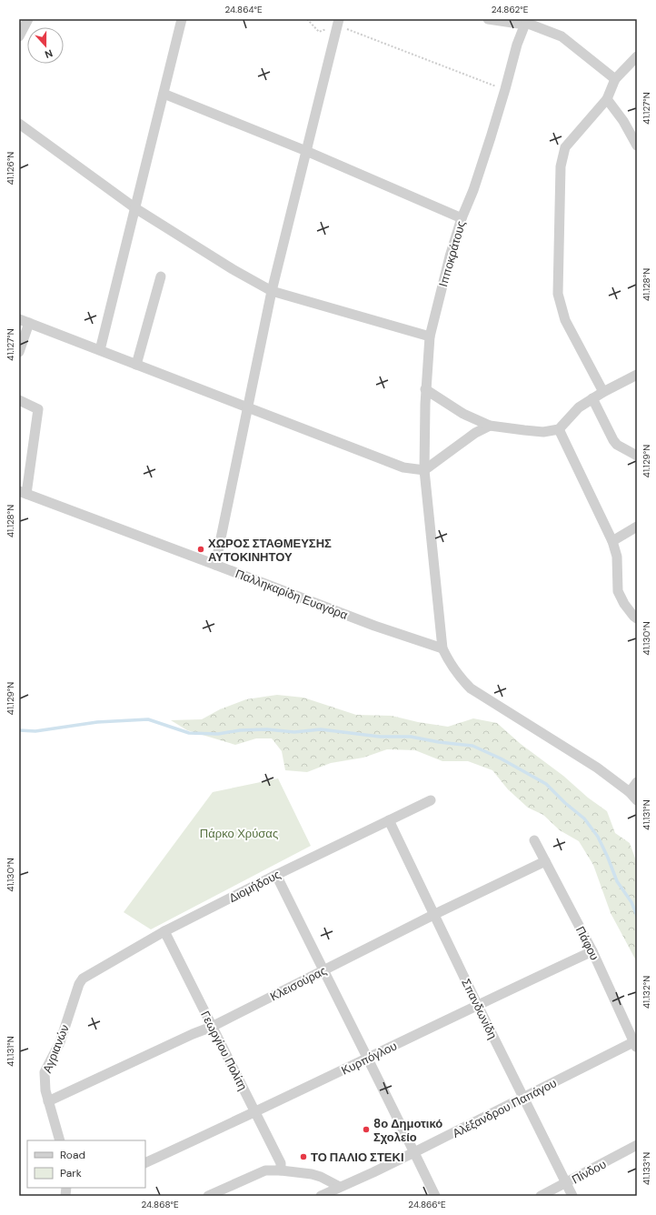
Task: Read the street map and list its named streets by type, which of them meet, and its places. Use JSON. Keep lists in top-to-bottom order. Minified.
{"streets":{"street":["Ιπποκράτους","Παλληκαρίδη Ευαγόρα","Διομήδους","Πάφου","Κλεισούρας","Σπανδωνίδη","Αγριανών","Γεωργίου Πολίτη","Κυρπόγλου","Αλέξανδρου Παπάγου","Πίνδου"]},"crossings":[["Ιπποκράτους","Παλληκαρίδη Ευαγόρα"],["Διομήδους","Σπανδωνίδη"],["Διομήδους","Αγριανών"],["Διομήδους","Γεωργίου Πολίτη"],["Πάφου","Κλεισούρας"],["Πάφου","Κυρπόγλου"],["Πάφου","Αλέξανδρου Παπάγου"],["Κλεισούρας","Σπανδωνίδη"],["Κλεισούρας","Αγριανών"],["Κλεισούρας","Γεωργίου Πολίτη"],["Σπανδωνίδη","Κυρπόγλου"],["Σπανδωνίδη","Αλέξανδρου Παπάγου"],["Σπανδωνίδη","Πίνδου"],["Γεωργίου Πολίτη","Κυρπόγλου"]],"parks":["Πάρκο Χρύσας"],"places":["ΧΩΡΟΣ ΣΤΑΘΜΕΥΣΗΣ ΑΥΤΟΚΙΝΗΤΟΥ","8ο Δημοτικό Σχολείο","ΤΟ ΠΑΛΙΟ ΣΤΕΚΙ"],"legend":["Road","Park"],"north":"bottom","coordinates":["24.864°E","24.862°E","41.127°N","41.126°N","41.128°N","41.129°N","41.130°N","41.131°N","41.132°N","41.133°N","24.868°E","24.866°E"]}
